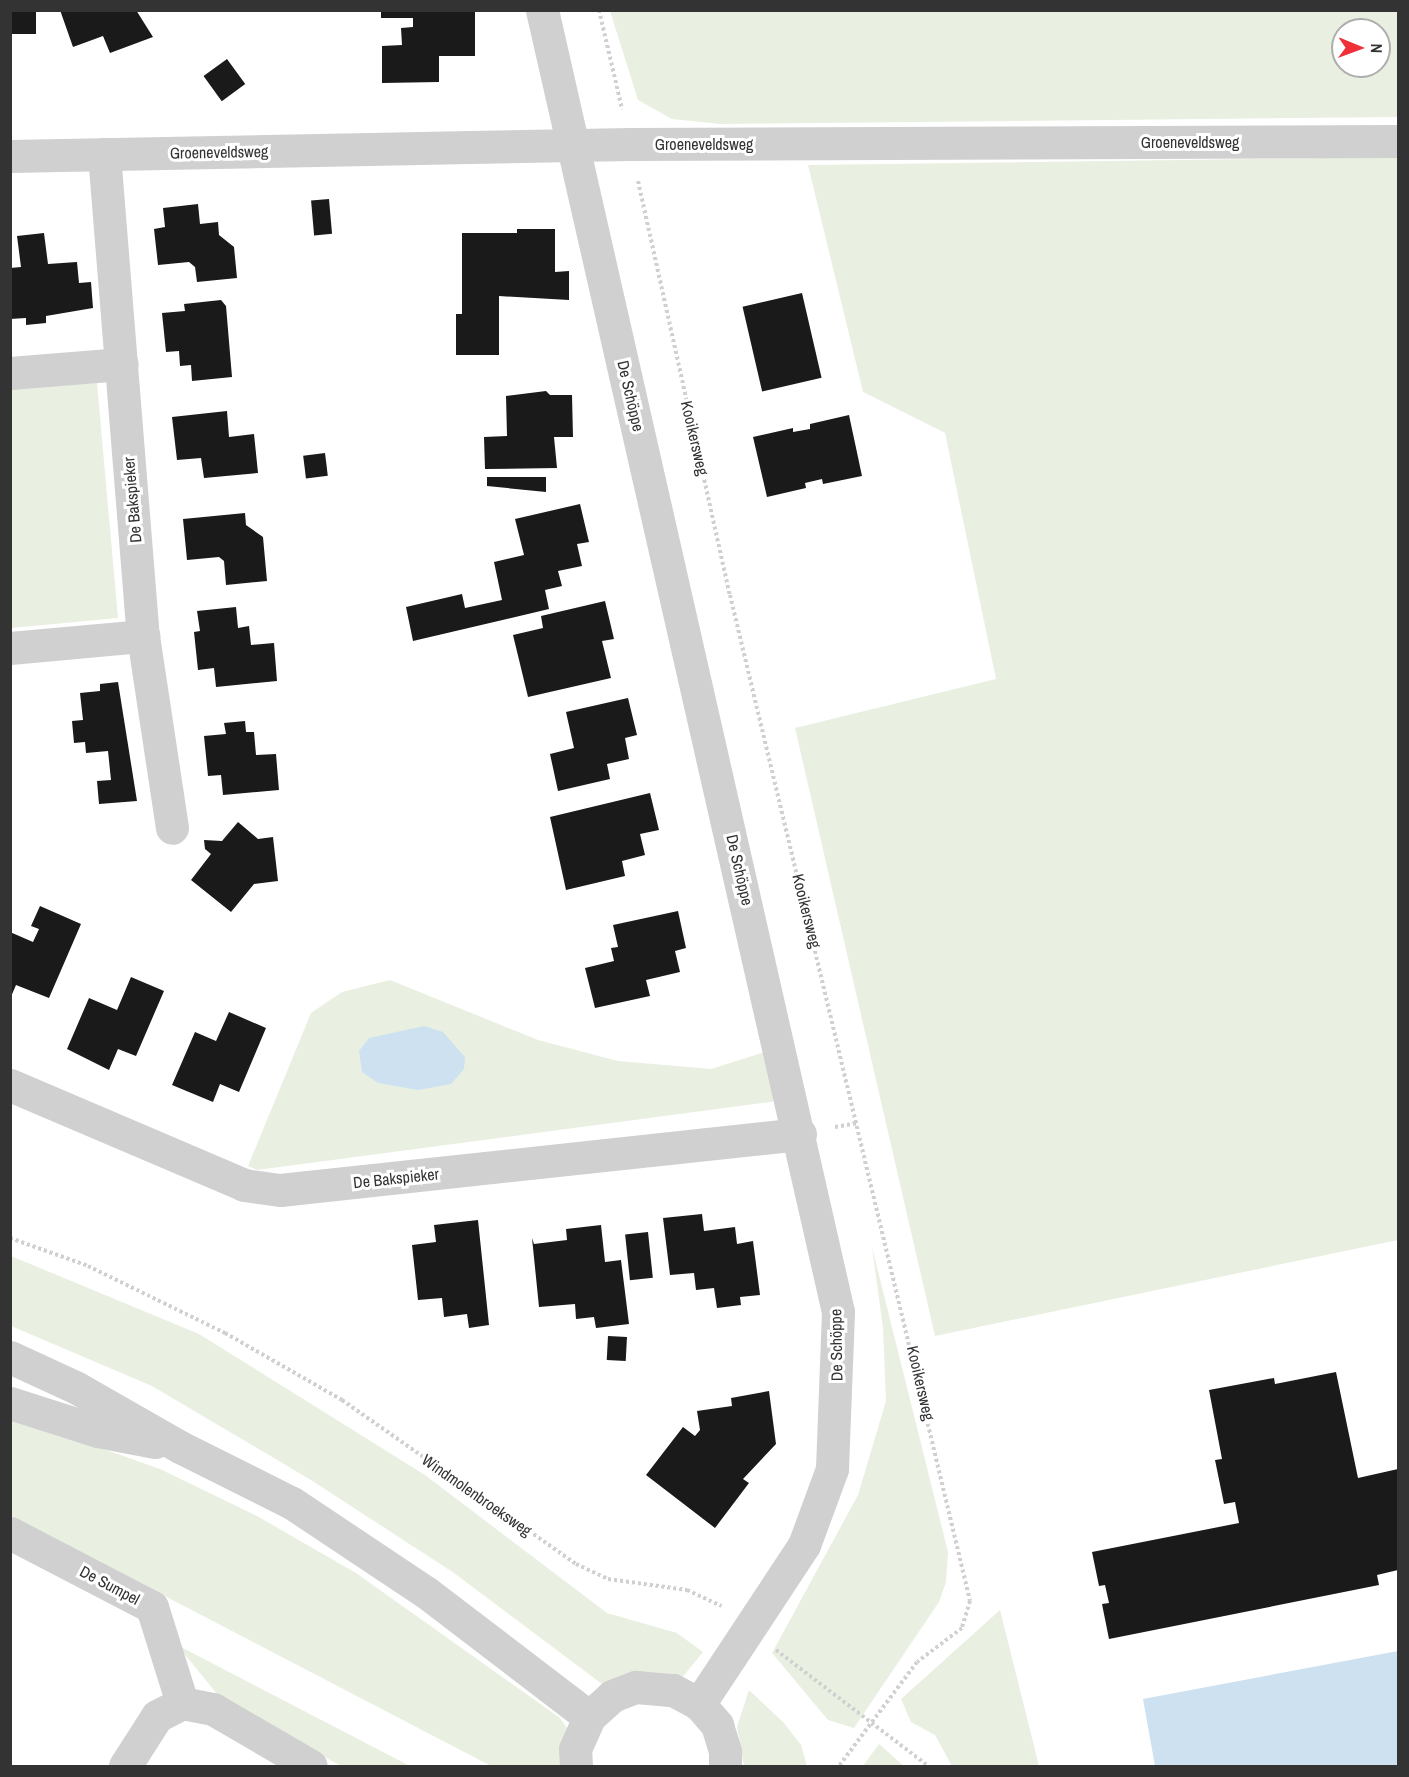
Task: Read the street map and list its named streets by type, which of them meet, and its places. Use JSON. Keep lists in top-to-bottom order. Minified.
{"streets":{"street":["Groeneveldsweg","De Schöppe","De Bakspieker","De Sumpel"],"path":["Kooikersweg","Windmolenbroeksweg"]},"crossings":[["Groeneveldsweg","De Schöppe"],["Groeneveldsweg","Kooikersweg"],["Groeneveldsweg","De Bakspieker"],["De Schöppe","De Bakspieker"],["De Schöppe","Windmolenbroeksweg"],["Kooikersweg","Windmolenbroeksweg"]],"north":"right"}
